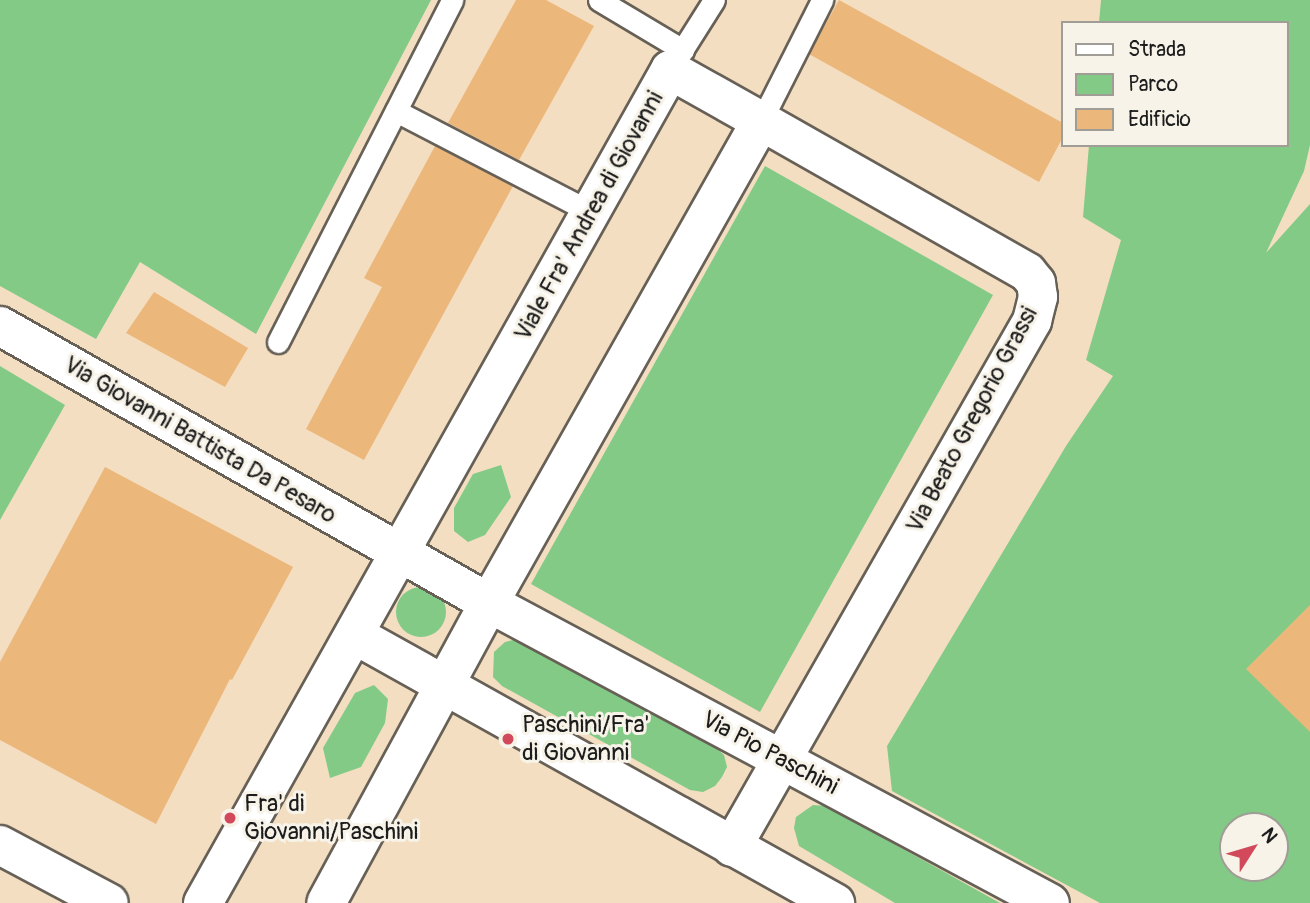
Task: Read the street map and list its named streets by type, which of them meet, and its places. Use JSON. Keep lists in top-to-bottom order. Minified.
{"streets":{"street":["Viale Fra' Andrea di Giovanni","Via Beato Gregorio Grassi","Via Giovanni Battista Da Pesaro","Via Pio Paschini"]},"crossings":[["Viale Fra' Andrea di Giovanni","Via Beato Gregorio Grassi"],["Viale Fra' Andrea di Giovanni","Via Giovanni Battista Da Pesaro"],["Via Beato Gregorio Grassi","Via Pio Paschini"],["Via Giovanni Battista Da Pesaro","Via Pio Paschini"]],"places":["Paschini/Fra' di Giovanni","Fra' di Giovanni/Paschini"],"legend":["Strada","Parco","Edificio"],"north":"top right"}
